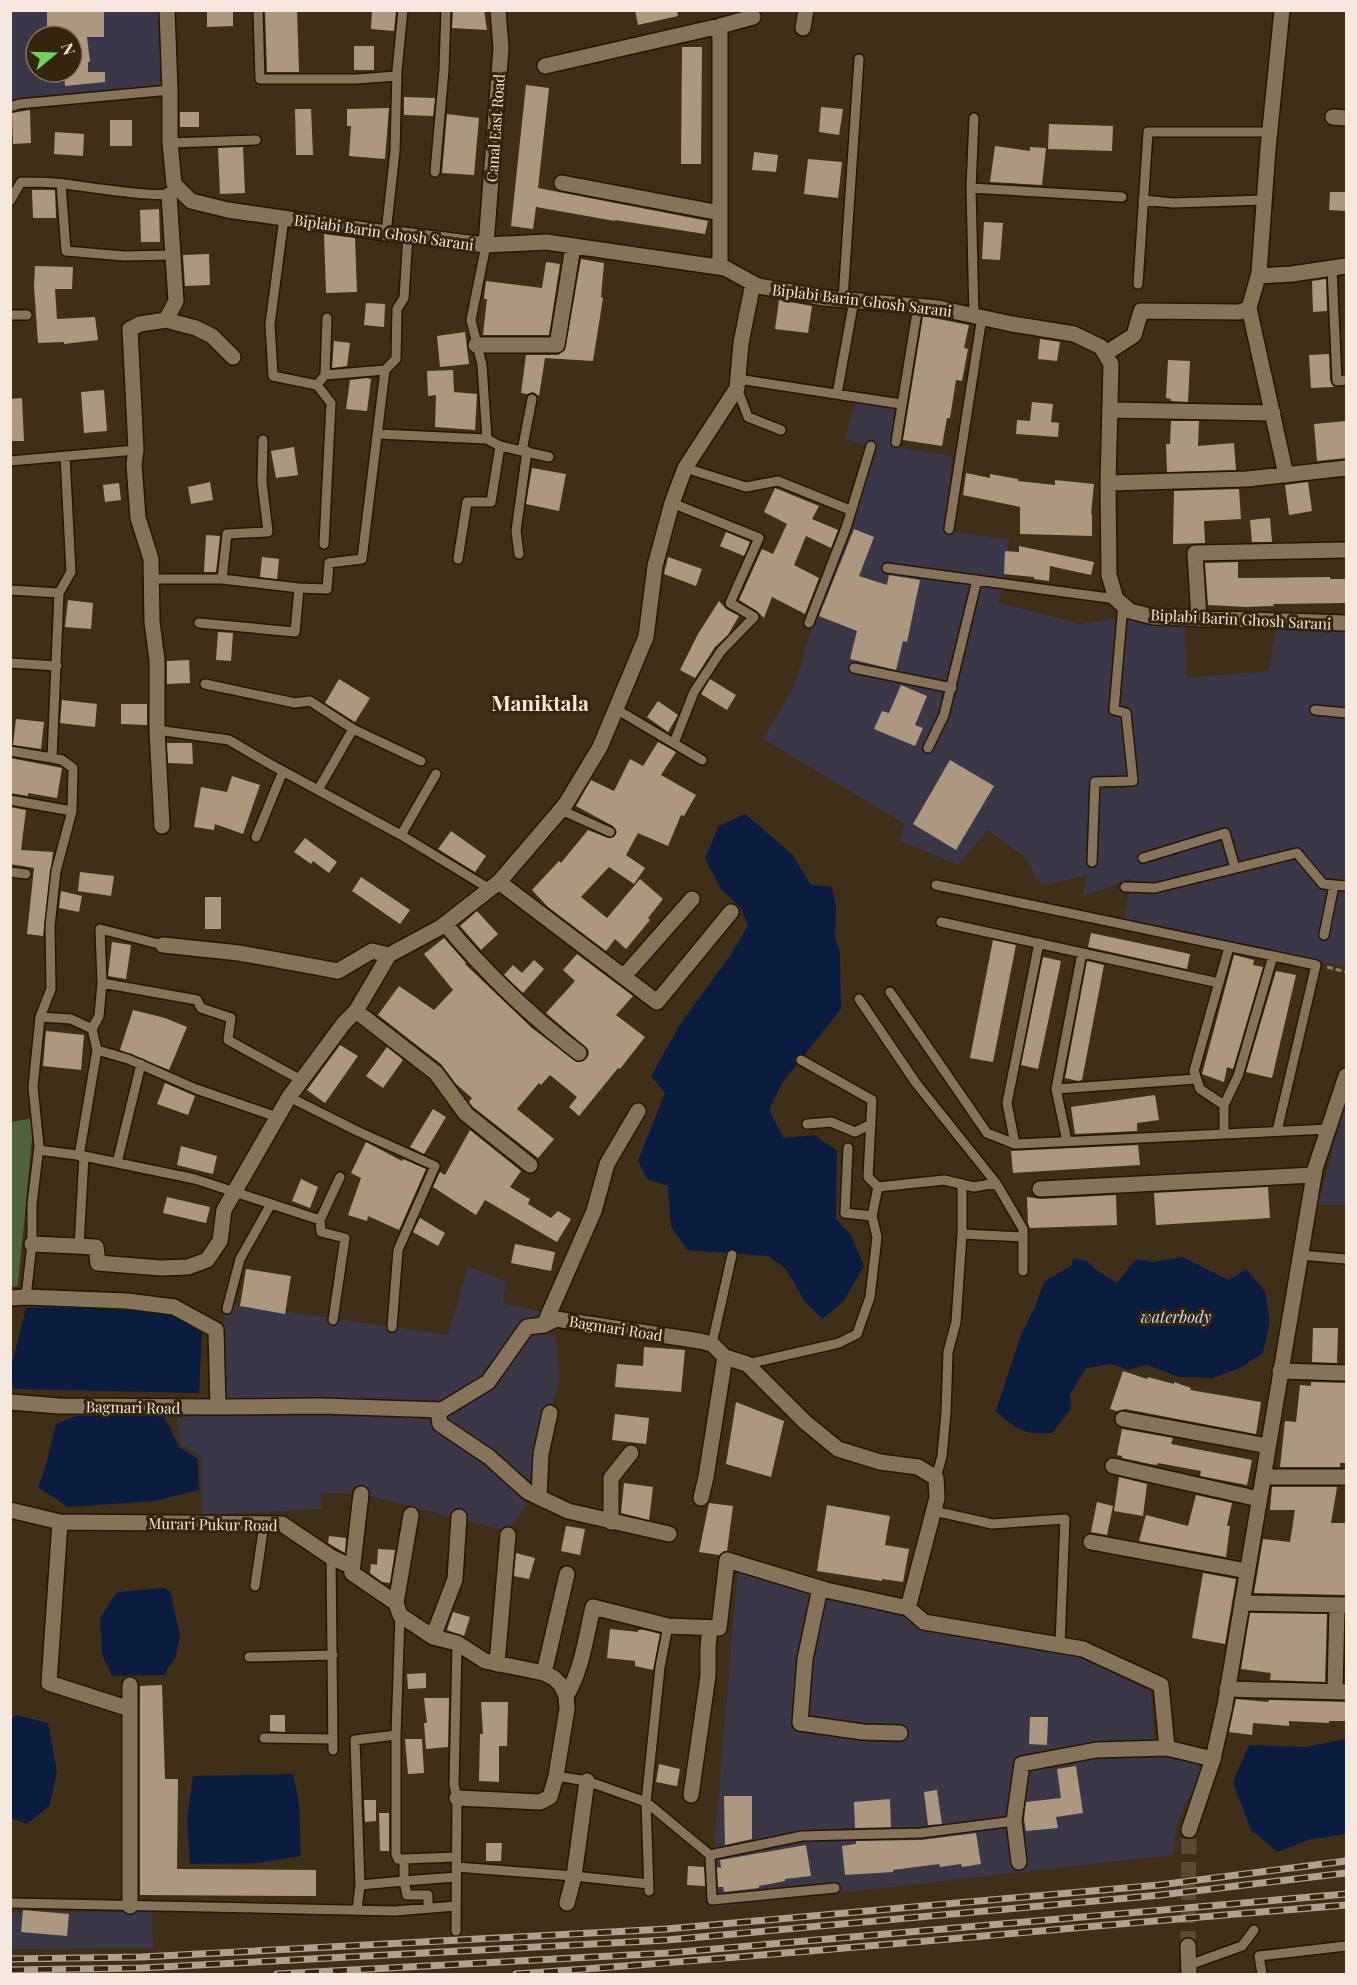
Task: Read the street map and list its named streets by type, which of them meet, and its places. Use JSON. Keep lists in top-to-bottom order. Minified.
{"streets":{"street":["Canal East Road","Biplabi Barin Ghosh Sarani","Bagmari Road","Murari Pukur Road"]},"crossings":[["Canal East Road","Biplabi Barin Ghosh Sarani"]],"districts":["Maniktala"],"water":["waterbody"],"north":"right"}
